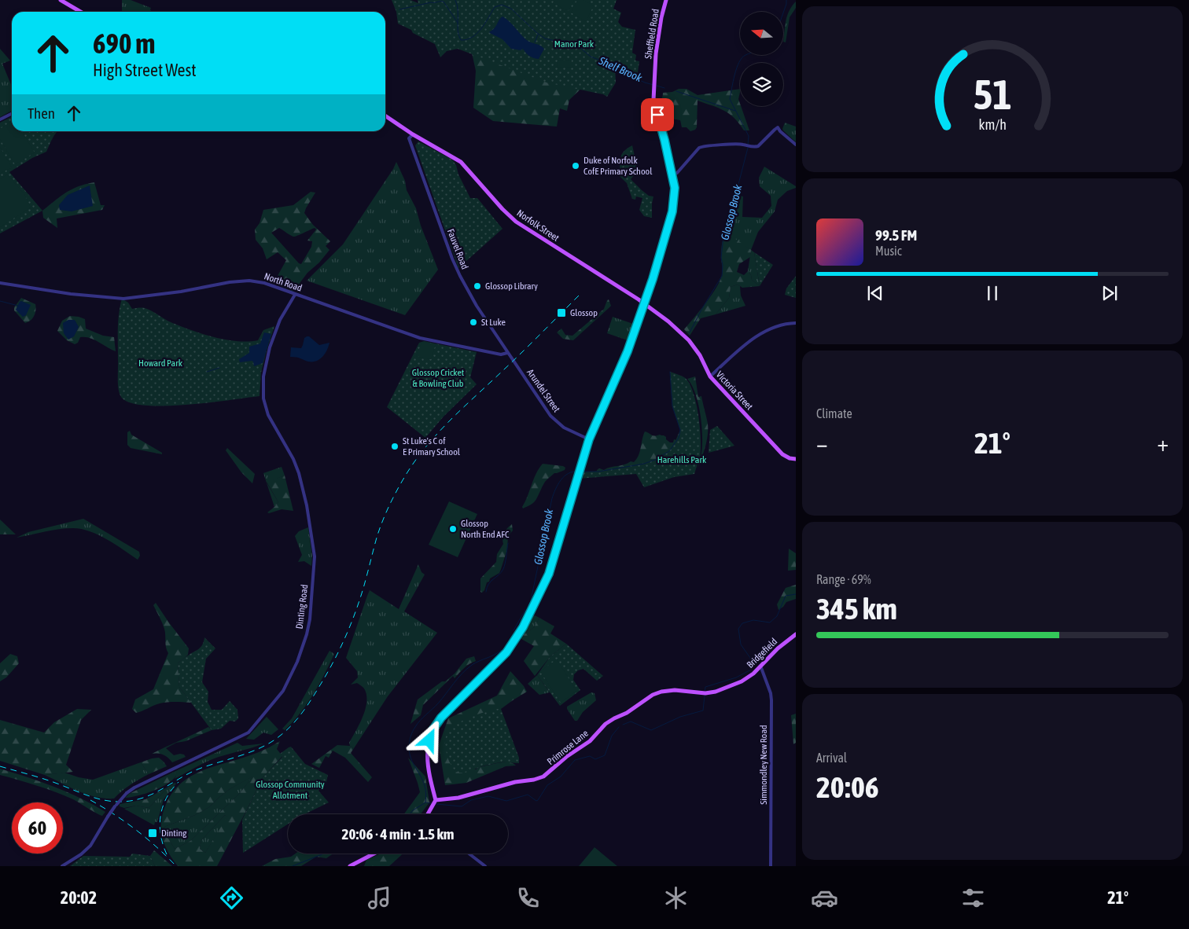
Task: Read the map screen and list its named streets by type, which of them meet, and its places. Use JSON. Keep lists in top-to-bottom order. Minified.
{"streets":{"main road":["Sheffield Road","Norfolk Street","Victoria Street","Bridgefield","Primrose Lane"],"street":["Fauvel Road","North Road","Arundel Street","Dinting Road","Simmondley New Road"]},"crossings":[["Sheffield Road","Norfolk Street"],["Sheffield Road","Arundel Street"],["Sheffield Road","Victoria Street"],["Sheffield Road","Primrose Lane"],["Norfolk Street","Fauvel Road"],["Norfolk Street","Victoria Street"],["Fauvel Road","North Road"],["Fauvel Road","Arundel Street"],["North Road","Dinting Road"],["Bridgefield","Primrose Lane"],["Bridgefield","Simmondley New Road"]],"water":["Shelf Brook","Glossop Brook"],"parks":["Manor Park","Howard Park","Glossop Cricket & Bowling Club","Harehills Park","Glossop Community Allotment"],"places":{"other":["Duke of Norfolk CofE Primary School","Glossop Library","St Luke","St Luke's C of E Primary School","Glossop North End AFC"],"transit":["Glossop","Dinting"]},"north":"left","page":{"turn":["690 m","High Street West"],"then":"Then","song":["99.5 FM","Music"],"tile":["Climate",["Range · 69%","345 km"],["Arrival","20:06"]],"heat":["−","21°","+"],"limit":"60","trip":"20:06 · 4 min · 1.5 km","tabs":["20:02","21°"],"gauge":["51","km/h"]}}
